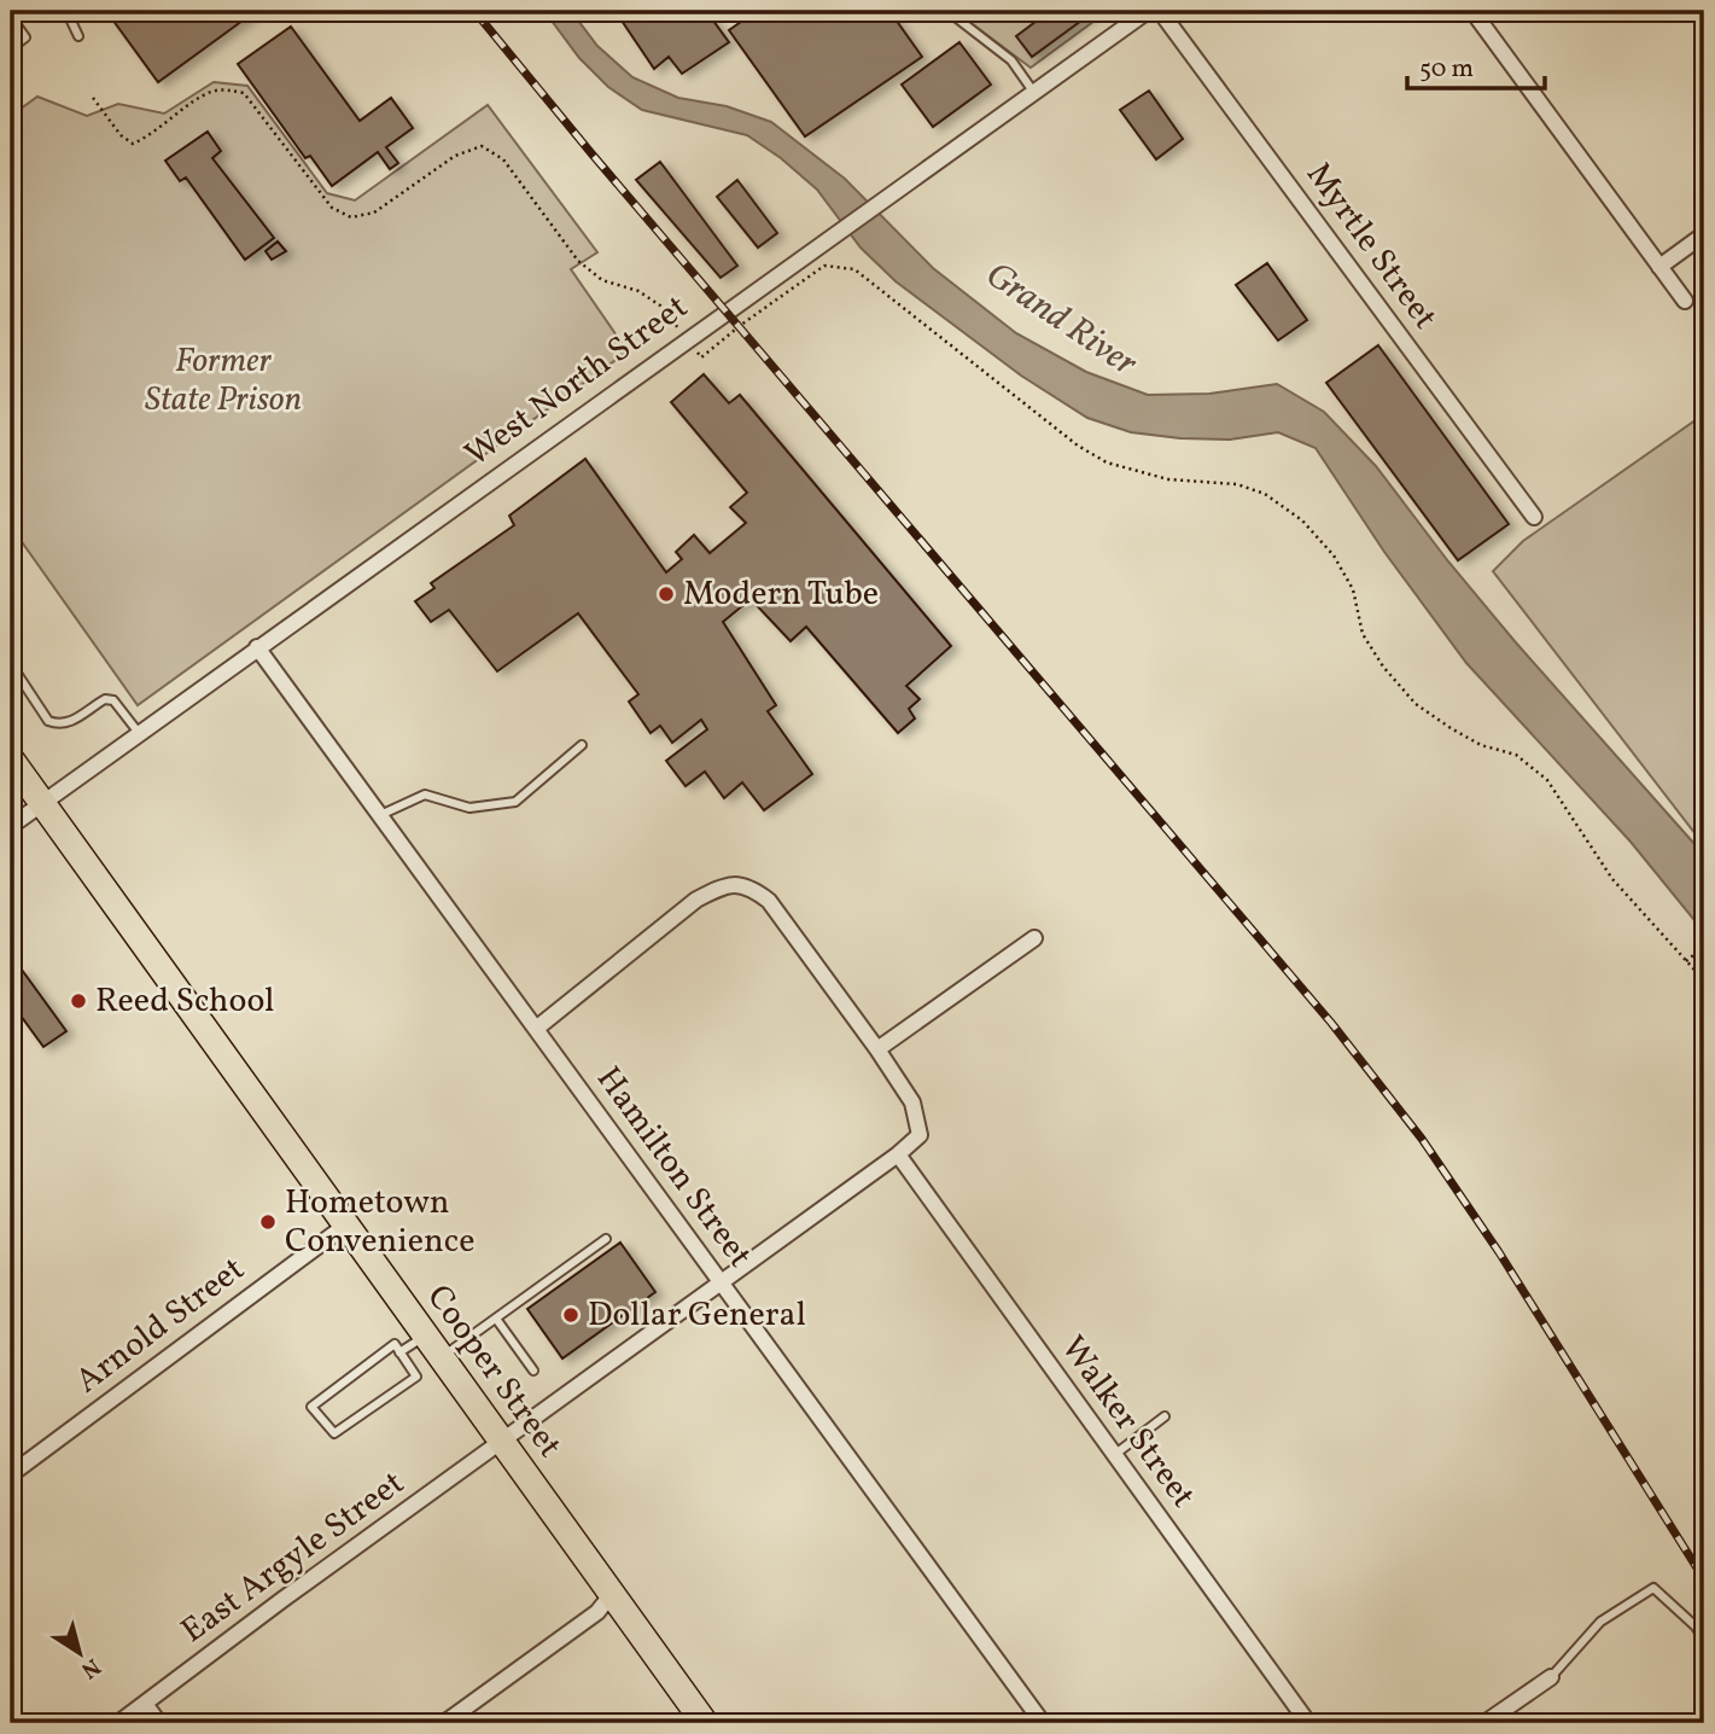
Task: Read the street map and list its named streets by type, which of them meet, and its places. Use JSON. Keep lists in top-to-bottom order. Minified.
{"streets":{"main road":["Cooper Street"],"street":["Myrtle Street","West North Street","Hamilton Street","Arnold Street","Walker Street","East Argyle Street"]},"crossings":[["West North Street","Hamilton Street"],["West North Street","Cooper Street"],["Hamilton Street","East Argyle Street"],["Arnold Street","Cooper Street"],["Cooper Street","East Argyle Street"],["Walker Street","East Argyle Street"]],"water":["Grand River"],"parks":["Former State Prison"],"places":["Modern Tube","Reed School","Hometown Convenience","Dollar General"],"scale_bar":"50 m","north":"bottom right"}
